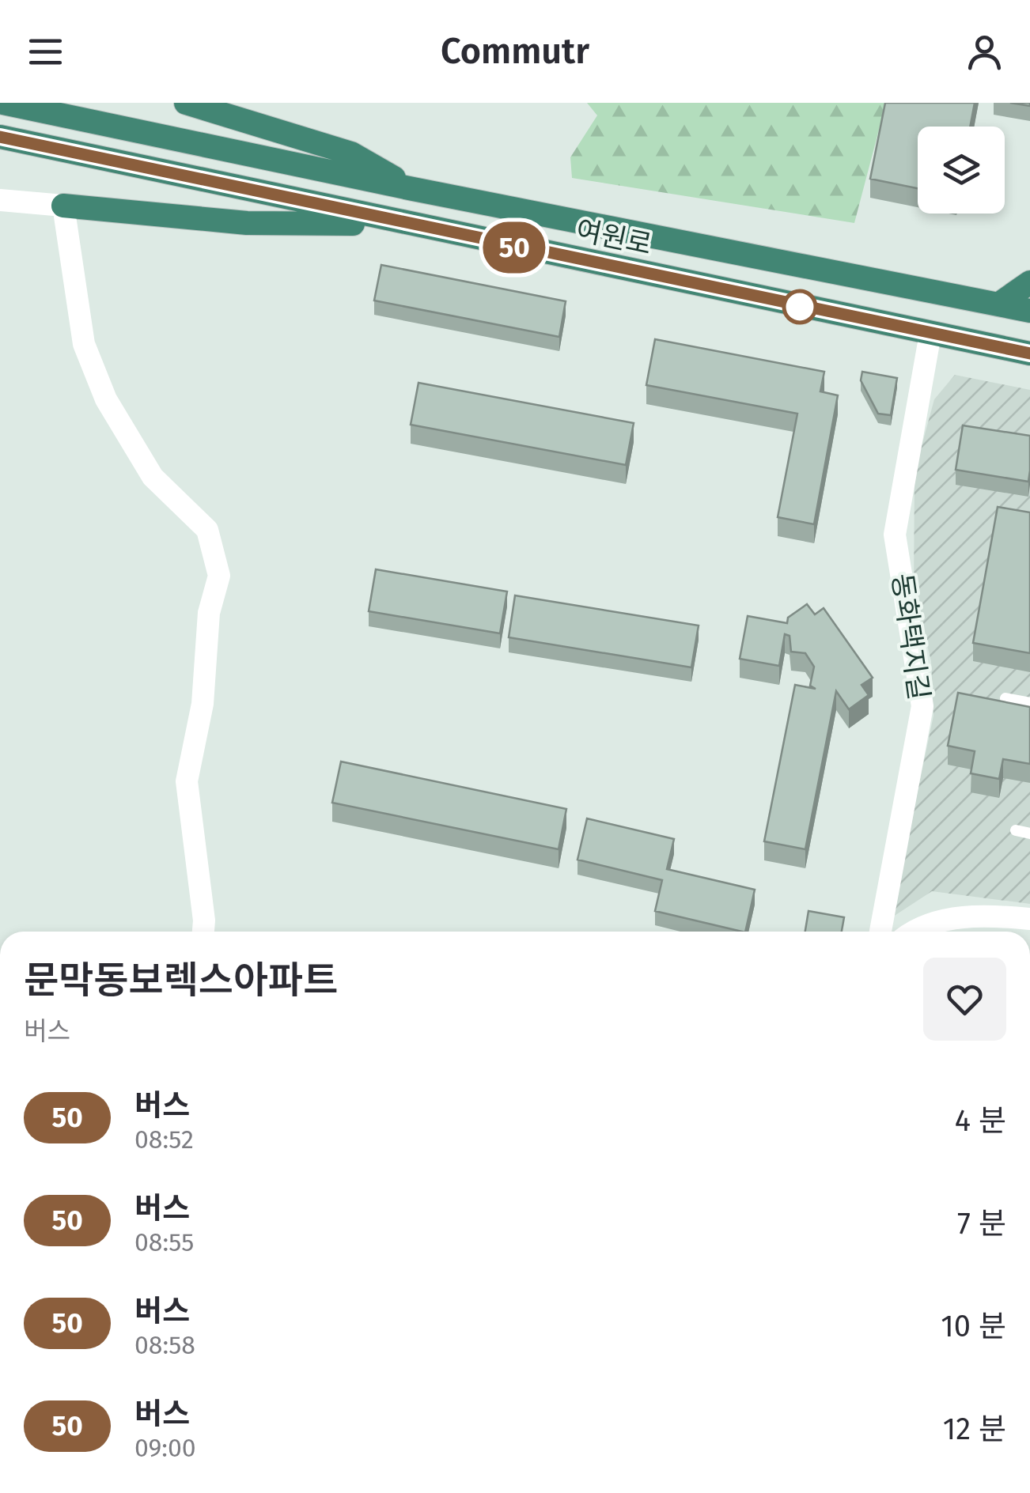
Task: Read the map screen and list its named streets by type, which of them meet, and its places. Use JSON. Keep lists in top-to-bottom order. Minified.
{"streets":{"highway":["여원로"],"street":["동화택지길"]},"crossings":[["여원로","동화택지길"]],"lines":["bus line 50"],"page":{"header":"Commutr","on_map":"50","heading":["문막동보렉스아파트","버스"],"list":[{"mark":"50","name":"버스","note":"08:52","value":"4 분"},{"mark":"50","name":"버스","note":"08:55","value":"7 분"},{"mark":"50","name":"버스","note":"08:58","value":"10 분"},{"mark":"50","name":"버스","note":"09:00","value":"12 분"}]}}
